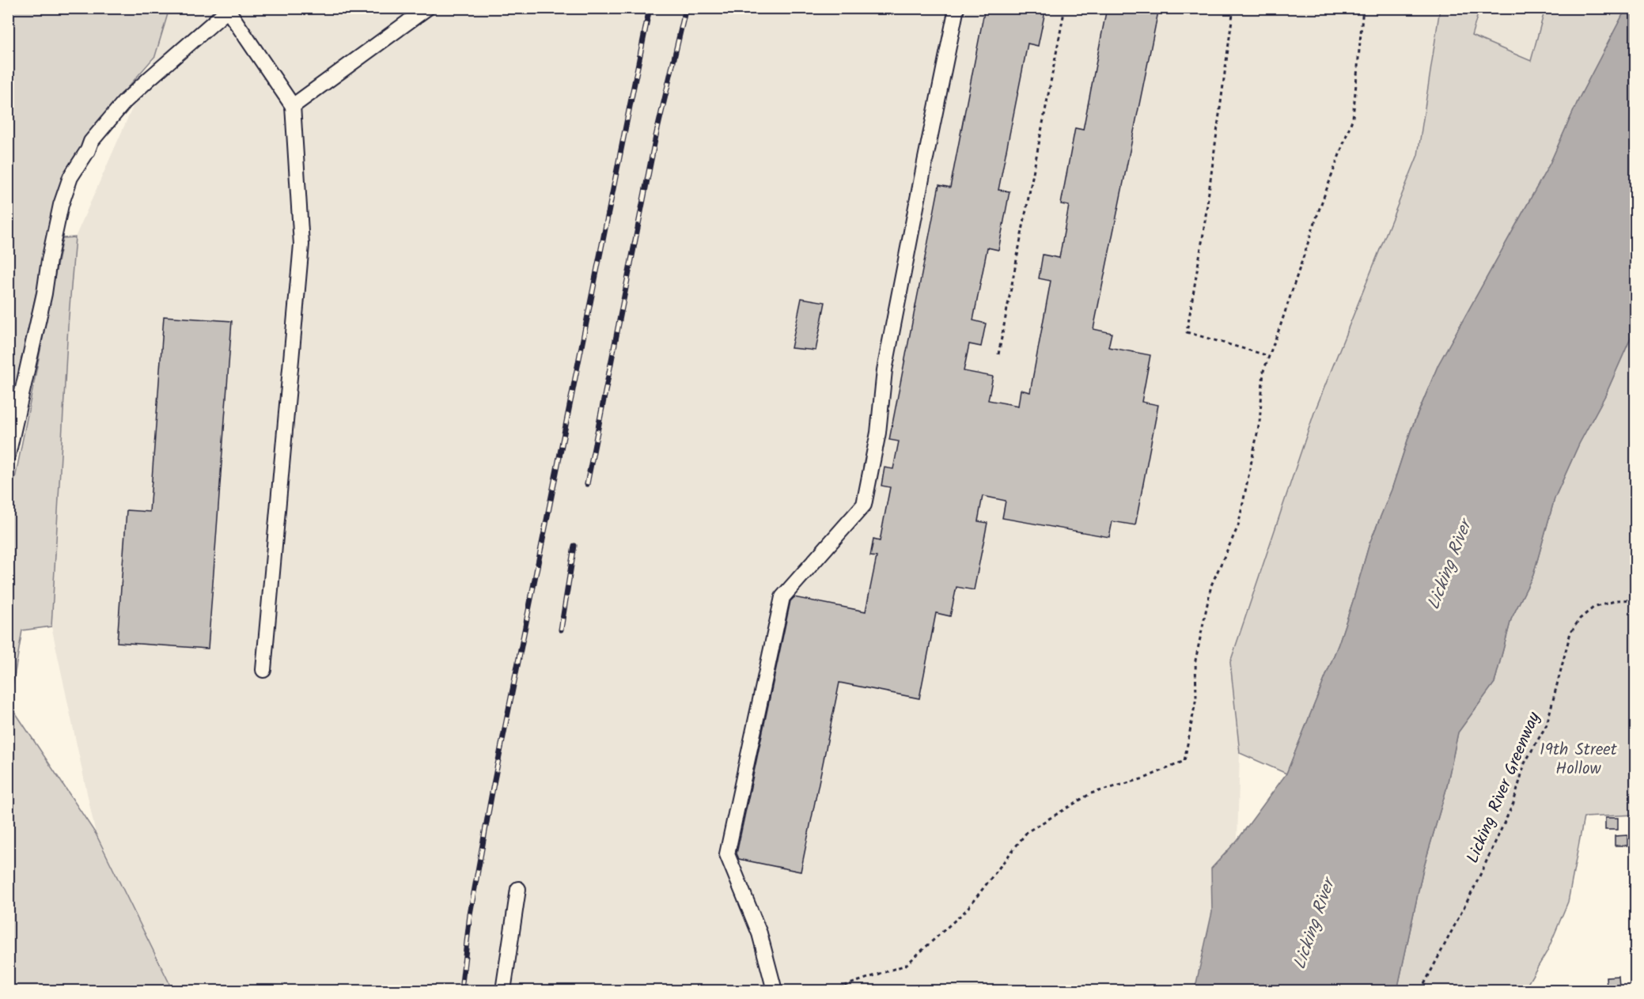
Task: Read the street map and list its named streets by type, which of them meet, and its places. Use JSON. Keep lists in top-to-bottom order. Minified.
{"streets":{"path":["Licking River Greenway"]},"water":["Licking River"],"parks":["19th Street Hollow"]}
